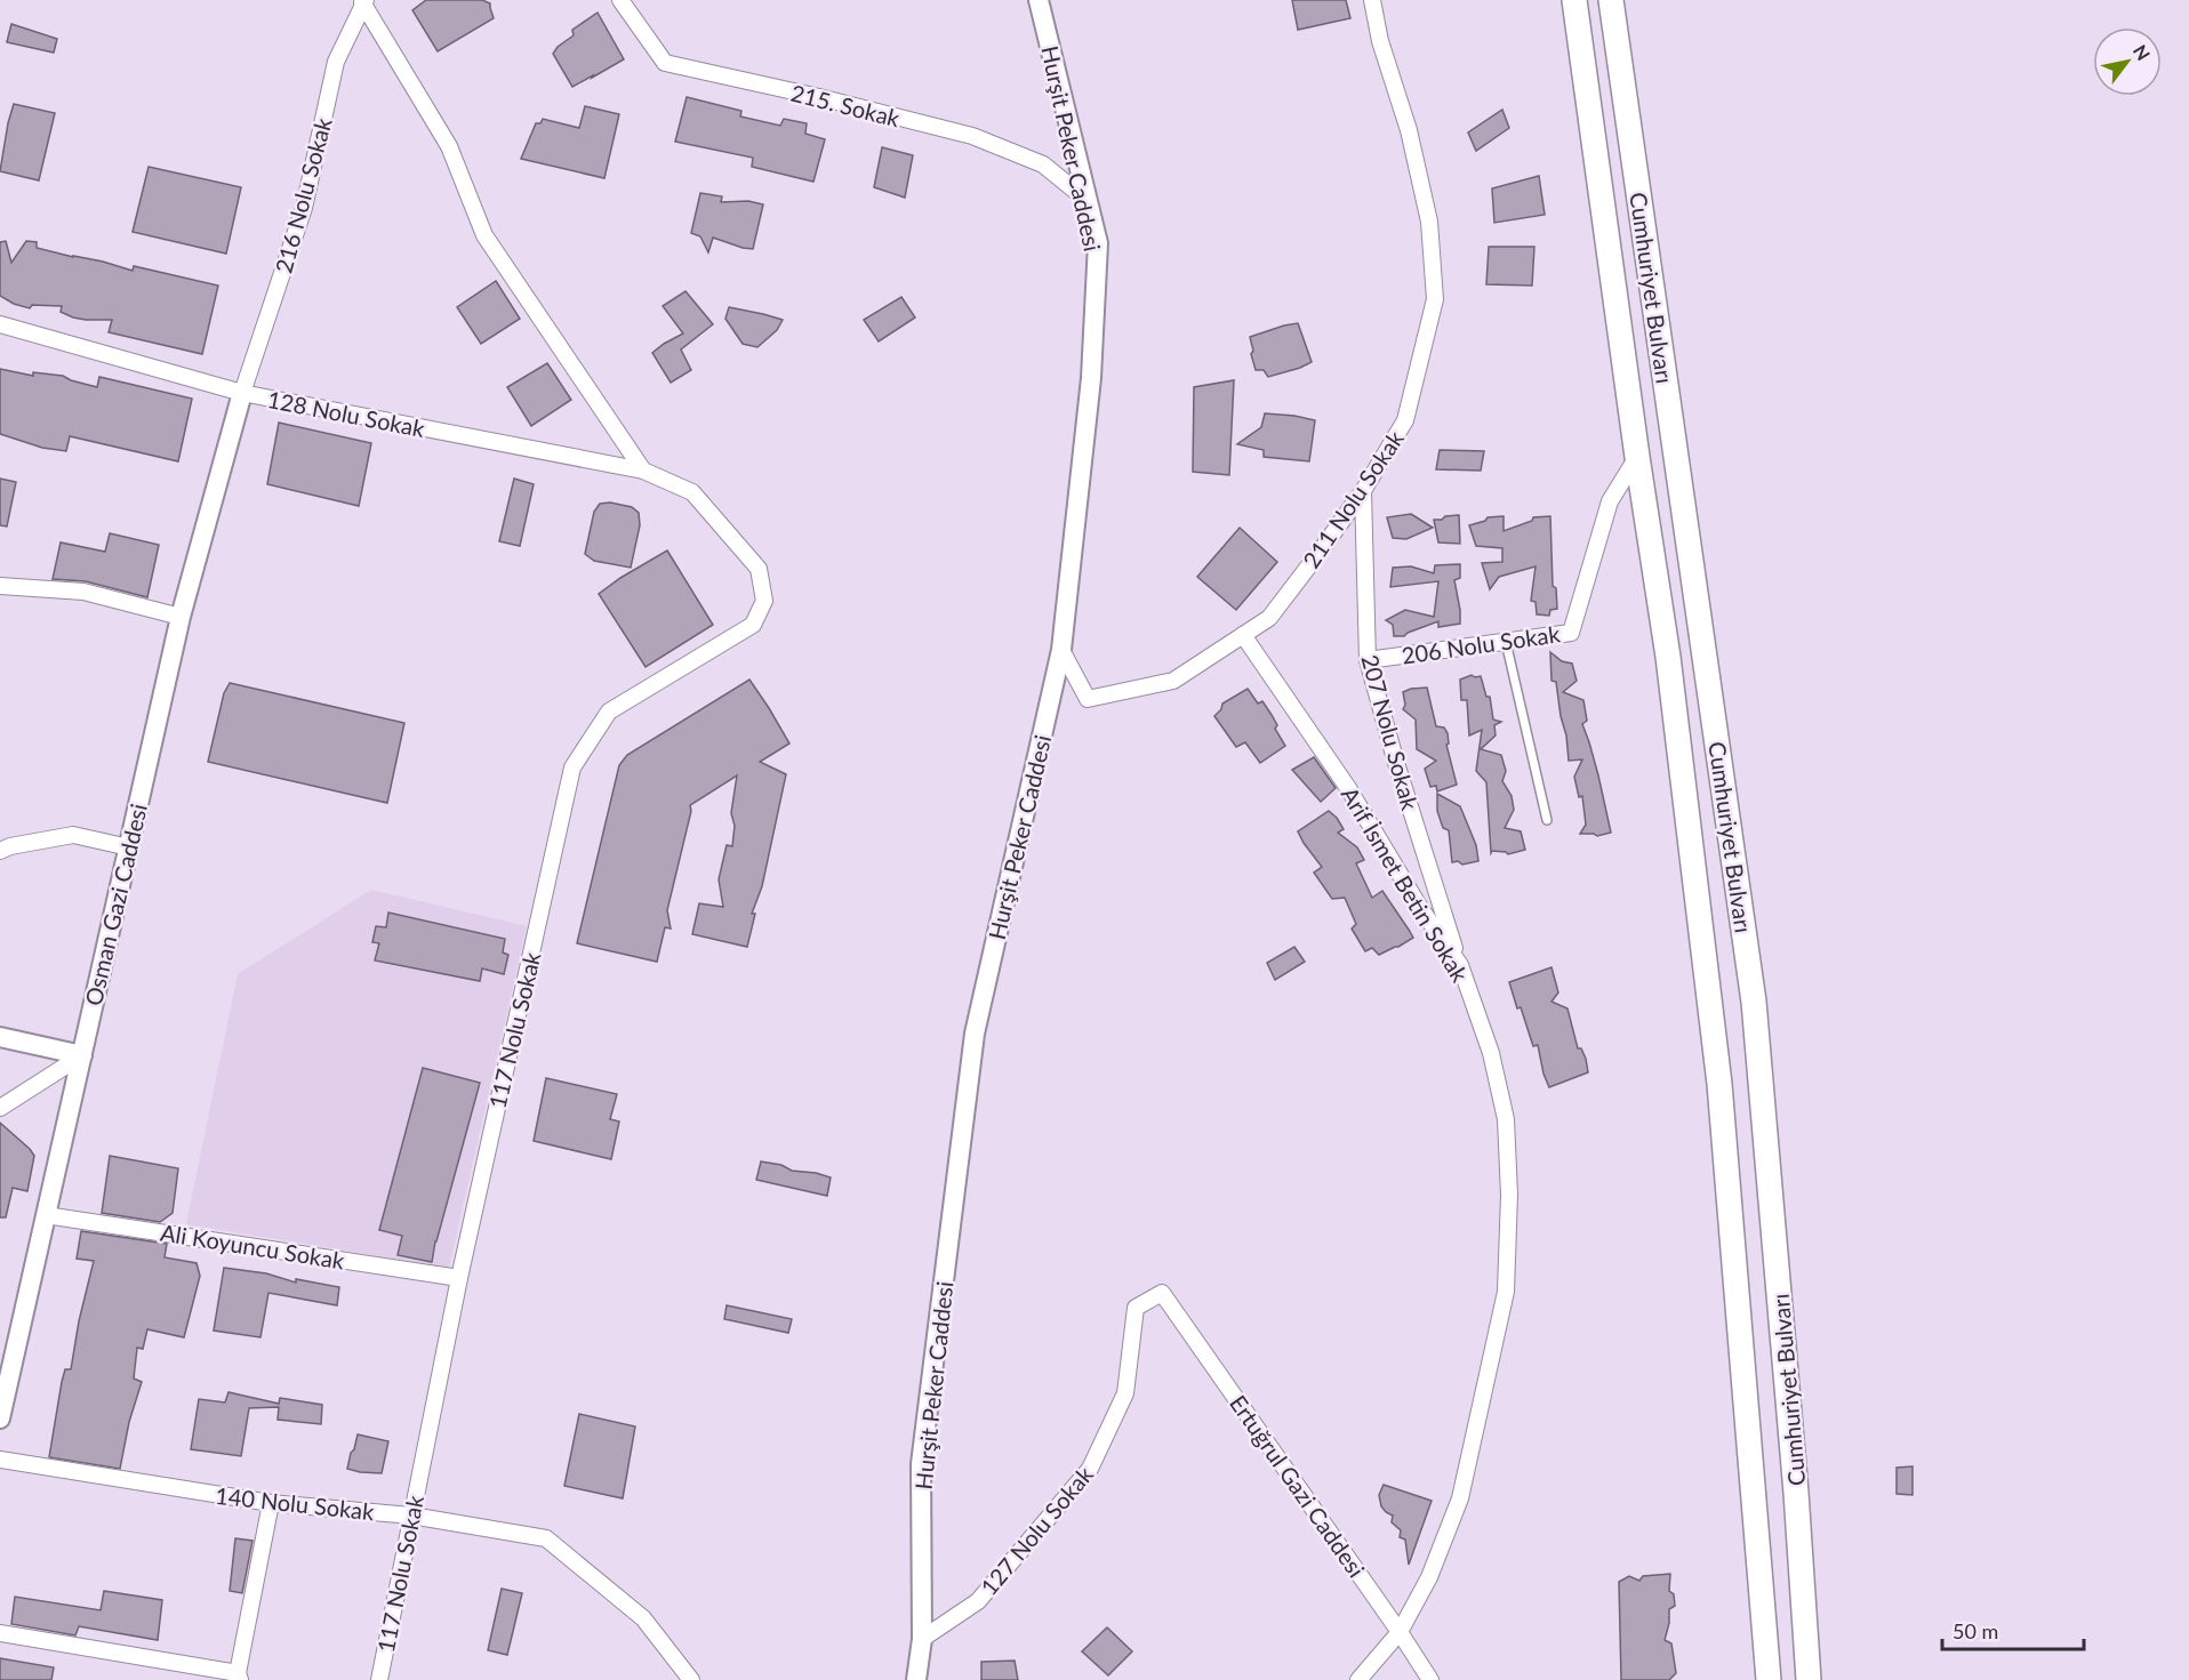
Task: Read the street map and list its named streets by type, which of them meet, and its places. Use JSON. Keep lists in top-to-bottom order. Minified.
{"streets":{"main road":["Cumhuriyet Bulvarı"],"street":["215. Sokak","Hurşit Peker Caddesi","216 Nolu Sokak","128 Nolu Sokak","211 Nolu Sokak","206 Nolu Sokak","207 Nolu Sokak","Arif İsmet Betin Sokak","Osman Gazi Caddesi","117 Nolu Sokak","Ali Koyuncu Sokak","Ertuğrul Gazi Caddesi","140 Nolu Sokak","127 Nolu Sokak"]},"crossings":[["215. Sokak","Hurşit Peker Caddesi"],["Hurşit Peker Caddesi","211 Nolu Sokak"],["Hurşit Peker Caddesi","127 Nolu Sokak"],["216 Nolu Sokak","128 Nolu Sokak"],["216 Nolu Sokak","Osman Gazi Caddesi"],["Cumhuriyet Bulvarı","206 Nolu Sokak"],["128 Nolu Sokak","Osman Gazi Caddesi"],["128 Nolu Sokak","117 Nolu Sokak"],["211 Nolu Sokak","207 Nolu Sokak"],["211 Nolu Sokak","Arif İsmet Betin Sokak"],["206 Nolu Sokak","207 Nolu Sokak"],["207 Nolu Sokak","Arif İsmet Betin Sokak"],["Arif İsmet Betin Sokak","Ertuğrul Gazi Caddesi"],["Osman Gazi Caddesi","Ali Koyuncu Sokak"],["117 Nolu Sokak","Ali Koyuncu Sokak"],["117 Nolu Sokak","140 Nolu Sokak"],["Ertuğrul Gazi Caddesi","127 Nolu Sokak"]],"scale_bar":"50 m","north":"top right"}
